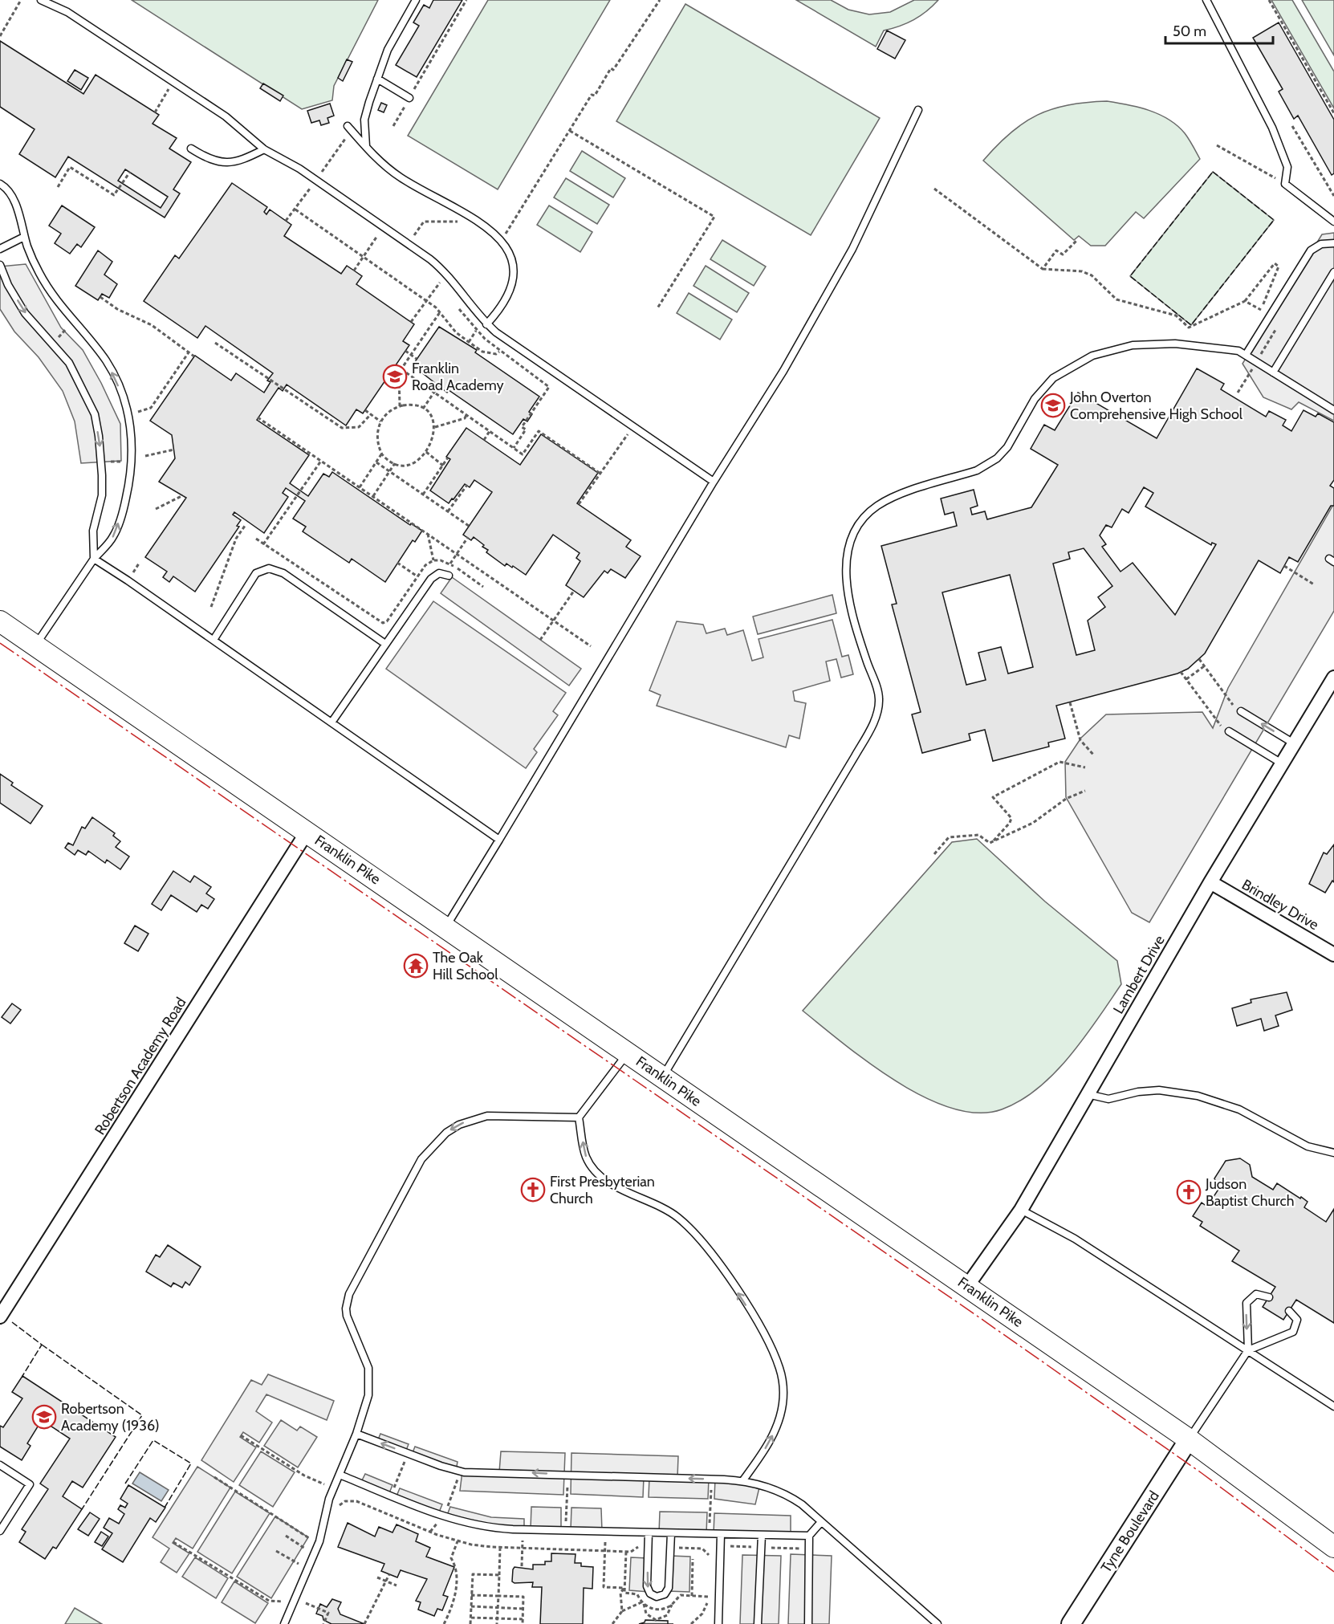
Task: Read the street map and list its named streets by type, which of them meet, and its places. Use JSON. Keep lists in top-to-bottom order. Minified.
{"streets":{"main road":["Franklin Pike"],"street":["Brindley Drive","Lambert Drive","Robertson Academy Road","Tyne Boulevard"]},"crossings":[["Franklin Pike","Lambert Drive"],["Franklin Pike","Robertson Academy Road"],["Franklin Pike","Tyne Boulevard"],["Brindley Drive","Lambert Drive"]],"places":{"school or university":["Franklin Road Academy","John Overton Comprehensive High School","Robertson Academy (1936)"],"temple":["The Oak Hill School"],"church":["First Presbyterian Church","Judson Baptist Church"]},"scale_bar":"50 m"}
